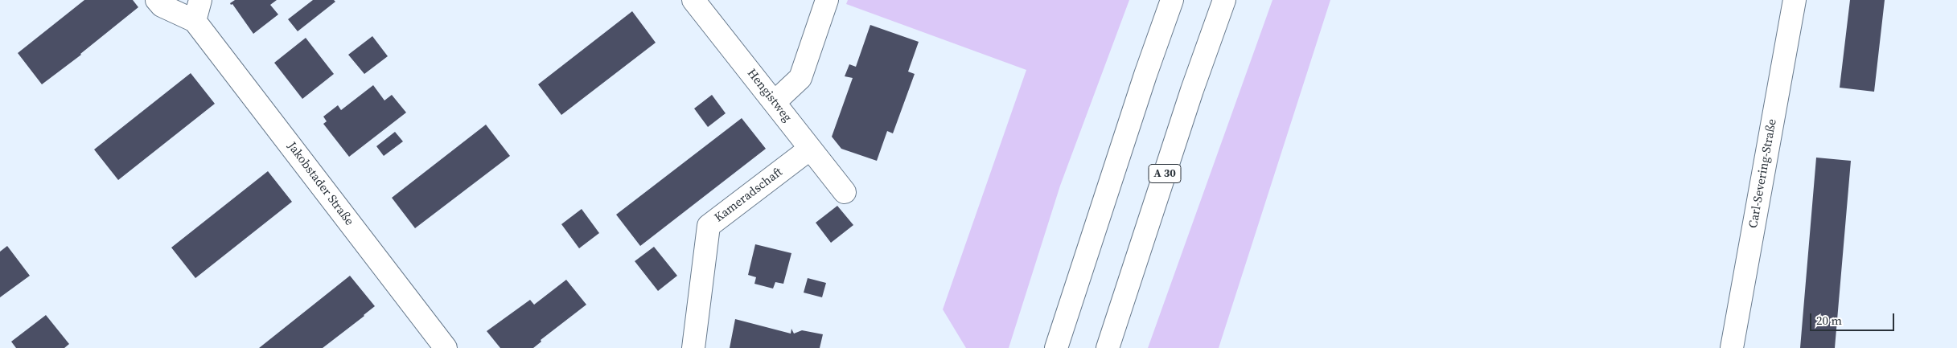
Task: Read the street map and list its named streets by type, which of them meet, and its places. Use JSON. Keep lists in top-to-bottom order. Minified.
{"streets":{"main road":["Hengistweg","A 30","Carl-Severing-Straße","Jakobstader Straße","Kameradschaft"]},"crossings":[["Hengistweg","Kameradschaft"]],"scale_bar":"20 m"}
